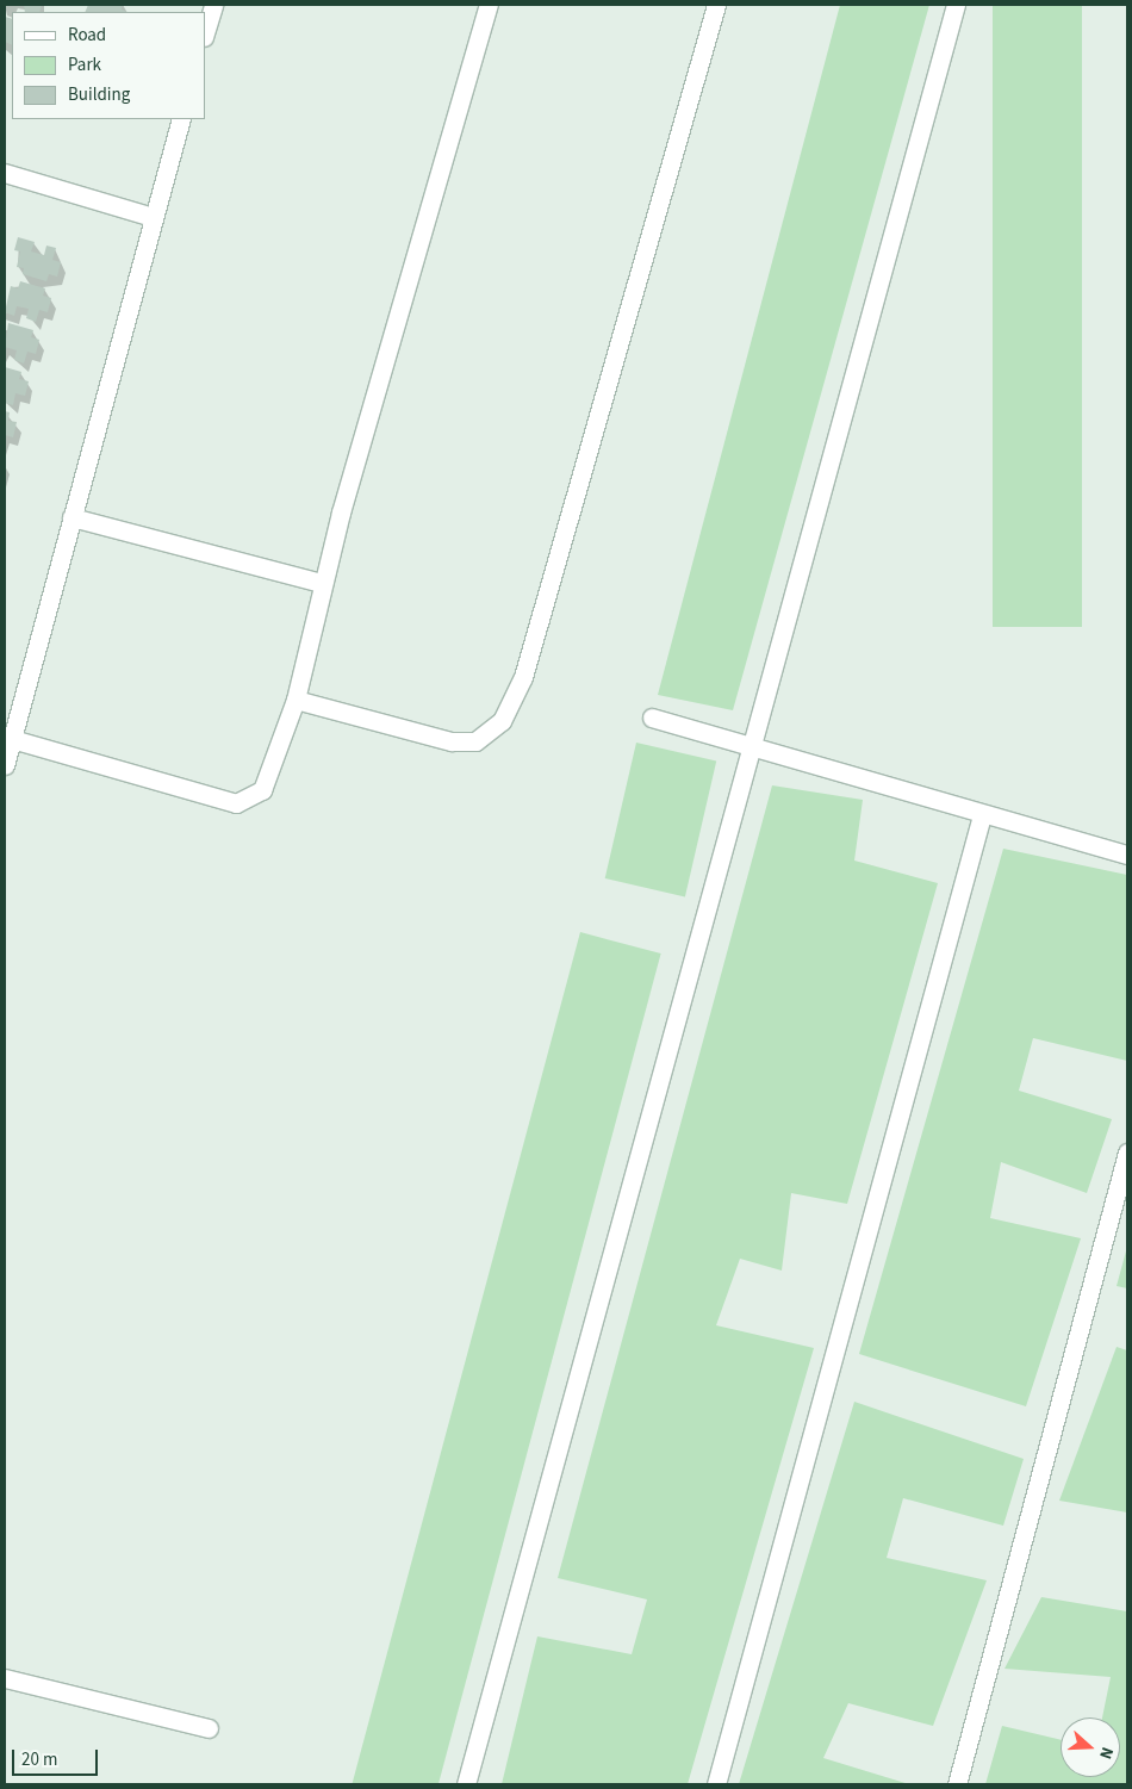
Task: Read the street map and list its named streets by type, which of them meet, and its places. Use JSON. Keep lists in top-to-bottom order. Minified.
{"legend":["Road","Park","Building"],"scale_bar":"20 m","north":"right"}
